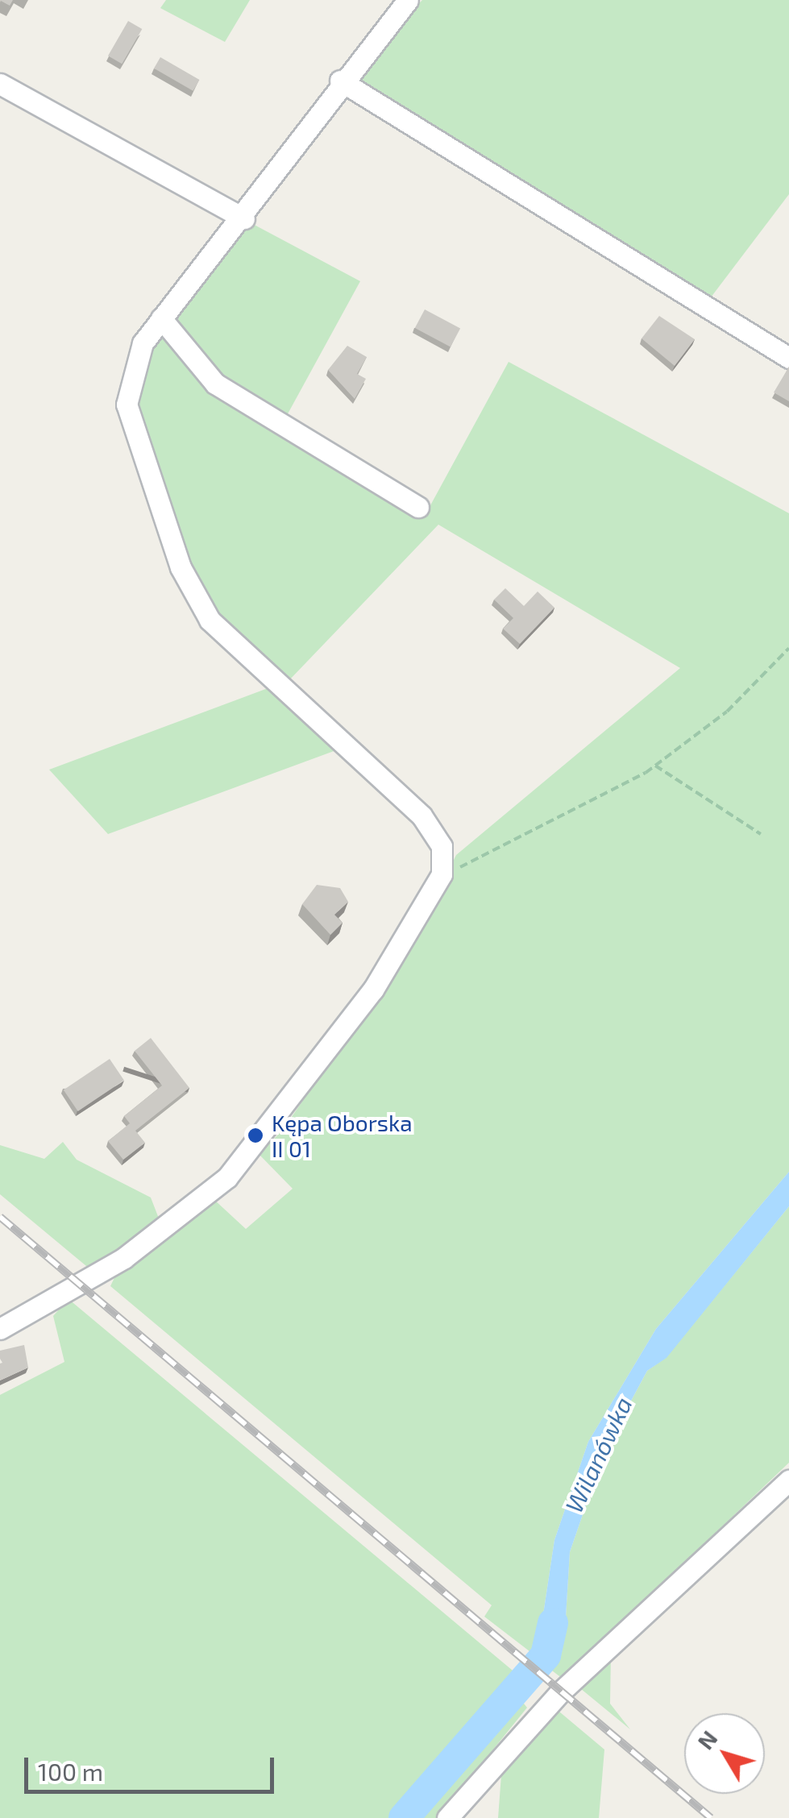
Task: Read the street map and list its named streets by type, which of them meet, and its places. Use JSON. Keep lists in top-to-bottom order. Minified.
{"water":["Wilanówka"],"places":["Kępa Oborska II 01"],"scale_bar":"100 m","north":"top left"}
